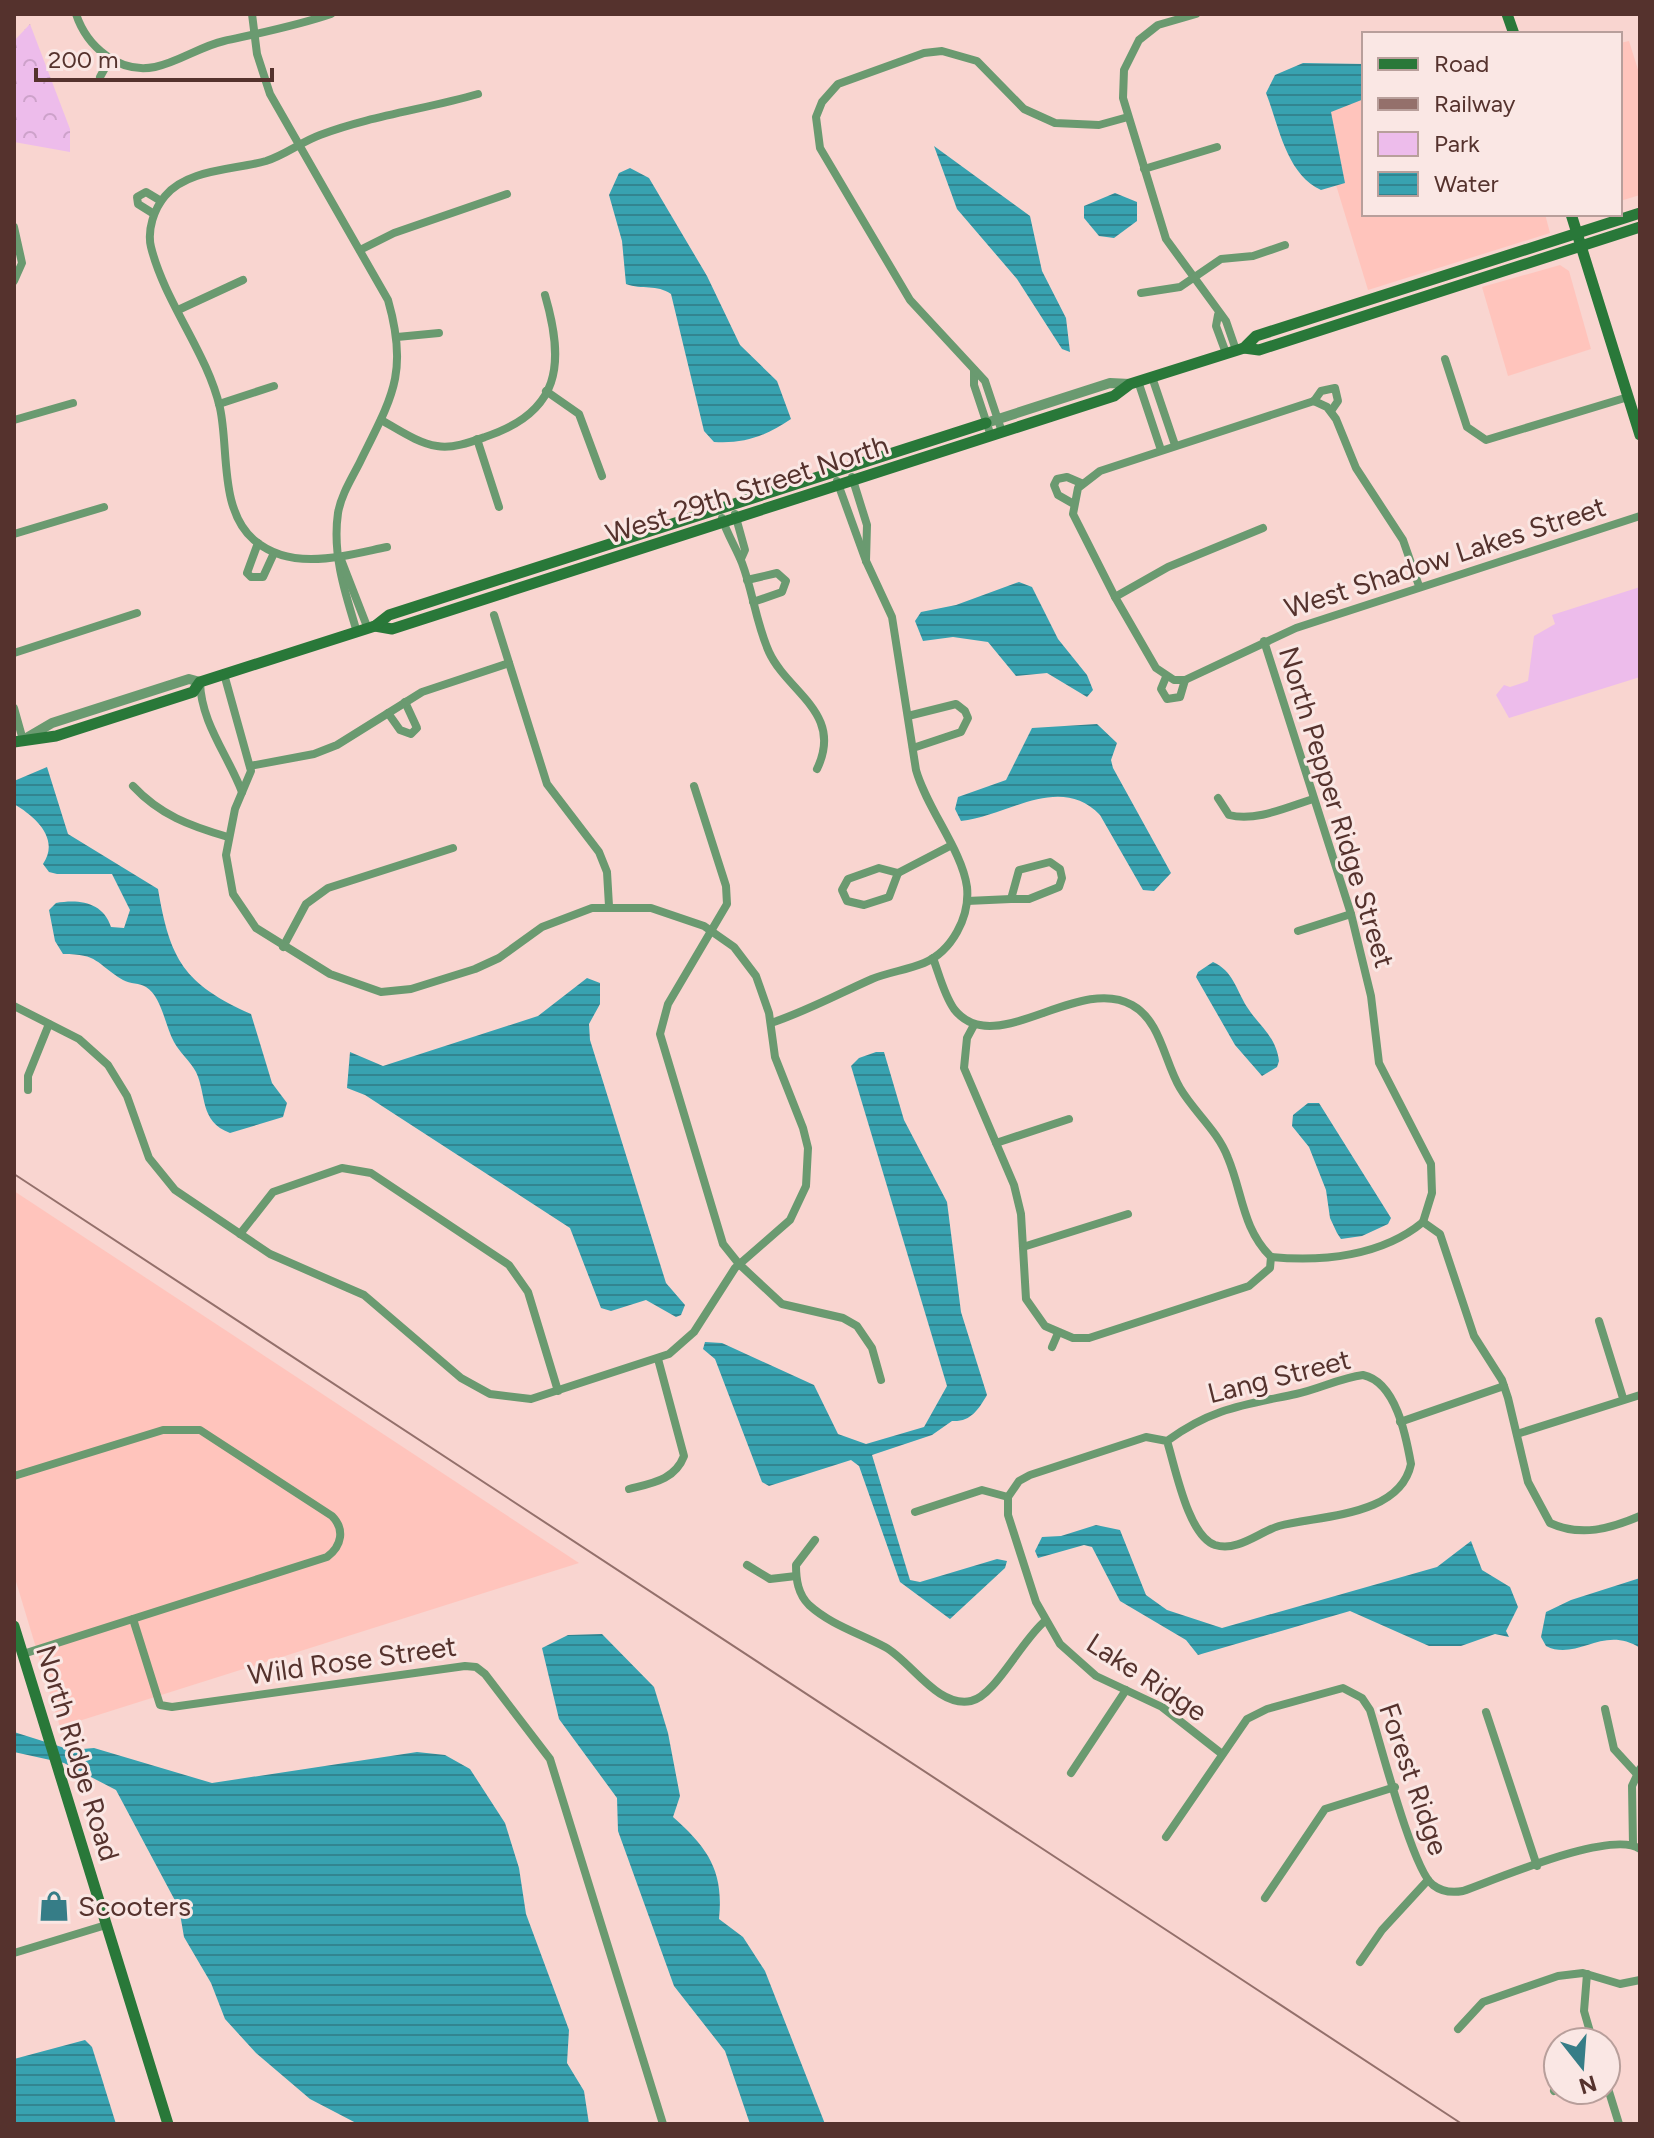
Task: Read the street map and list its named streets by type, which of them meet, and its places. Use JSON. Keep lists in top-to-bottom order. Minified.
{"streets":{"main road":["West 29th Street North","North Ridge Road"],"street":["West Shadow Lakes Street","North Pepper Ridge Street","Lang Street","Wild Rose Street","Lake Ridge","Forest Ridge"]},"crossings":[["West Shadow Lakes Street","North Pepper Ridge Street"],["Lake Ridge","Forest Ridge"]],"places":{"shop":["Scooters"]},"legend":["Road","Railway","Park","Water"],"scale_bar":"200 m","north":"bottom"}
